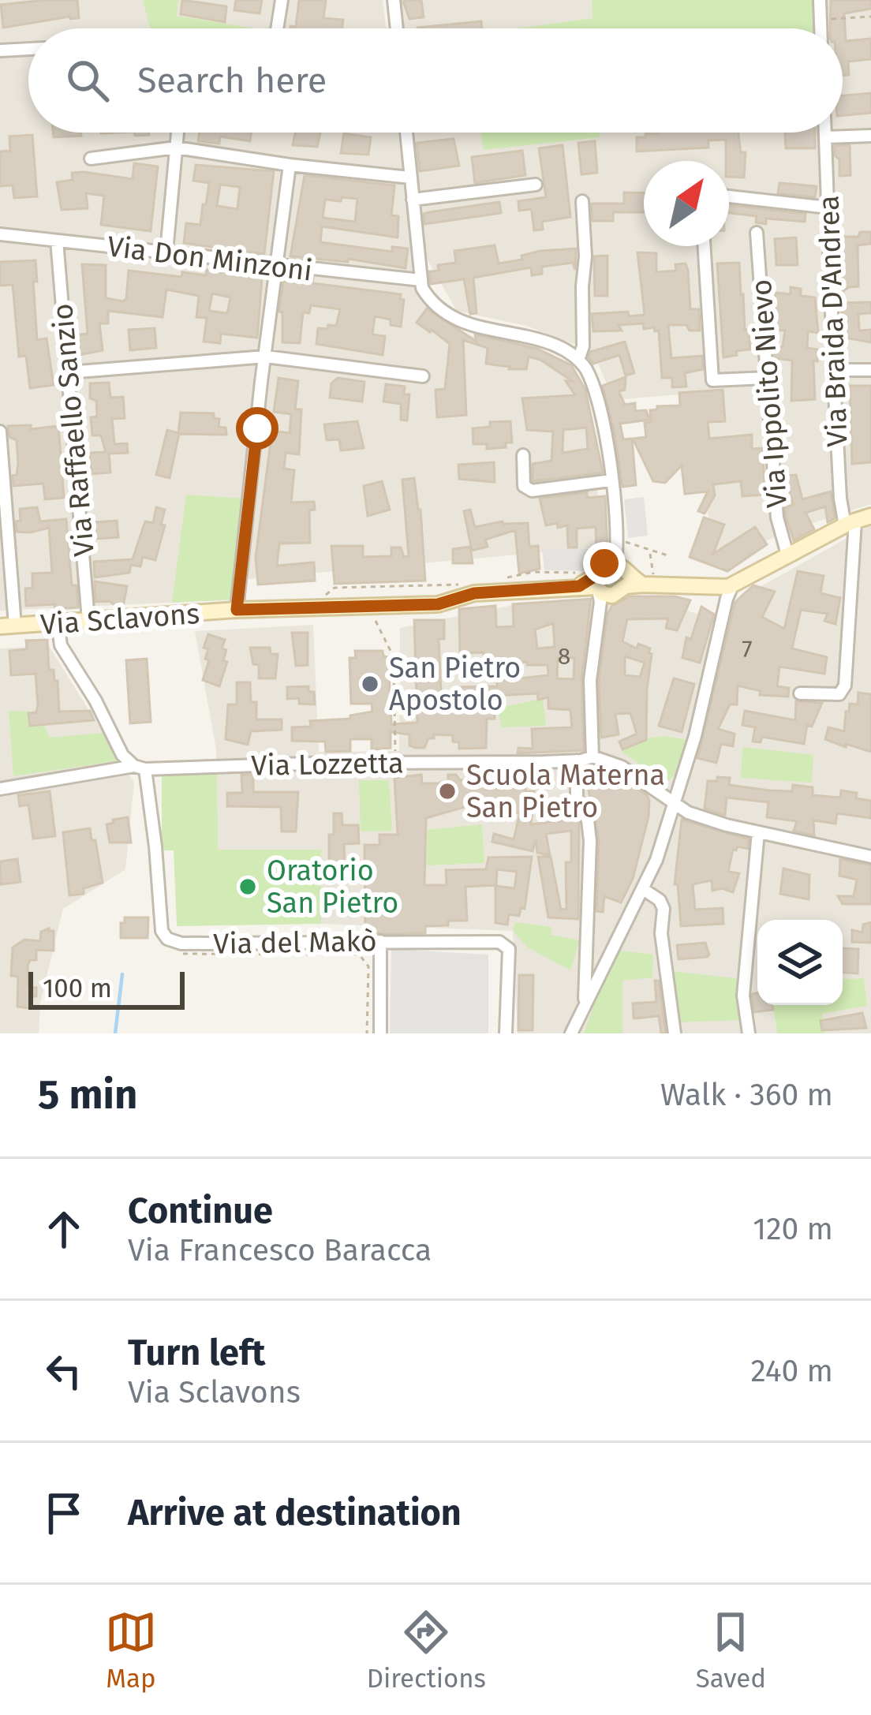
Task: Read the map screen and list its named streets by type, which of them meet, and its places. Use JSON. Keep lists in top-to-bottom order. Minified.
{"streets":{"street":["Via Don Minzoni","Via Braida D'Andrea","Via Ippolito Nievo","Via Raffaello Sanzio","Via Sclavons","Via Lozzetta","Via del Makò"]},"crossings":[["Via Don Minzoni","Via Raffaello Sanzio"],["Via Braida D'Andrea","Via Sclavons"],["Via Ippolito Nievo","Via Sclavons"],["Via Raffaello Sanzio","Via Sclavons"],["Via Lozzetta","Via del Makò"]],"places":["San Pietro Apostolo","Scuola Materna San Pietro","Oratorio San Pietro"],"house_numbers":["7","8"],"scale_bar":"100 m","north":"top right","page":{"search":"Search here","scale":"100 m","heading":["5 min","Walk · 360 m"],"list":[["Continue","Via Francesco Baracca","120 m"],["Turn left","Via Sclavons","240 m"],"Arrive at destination"],"nav":["Map","Directions","Saved"]}}
